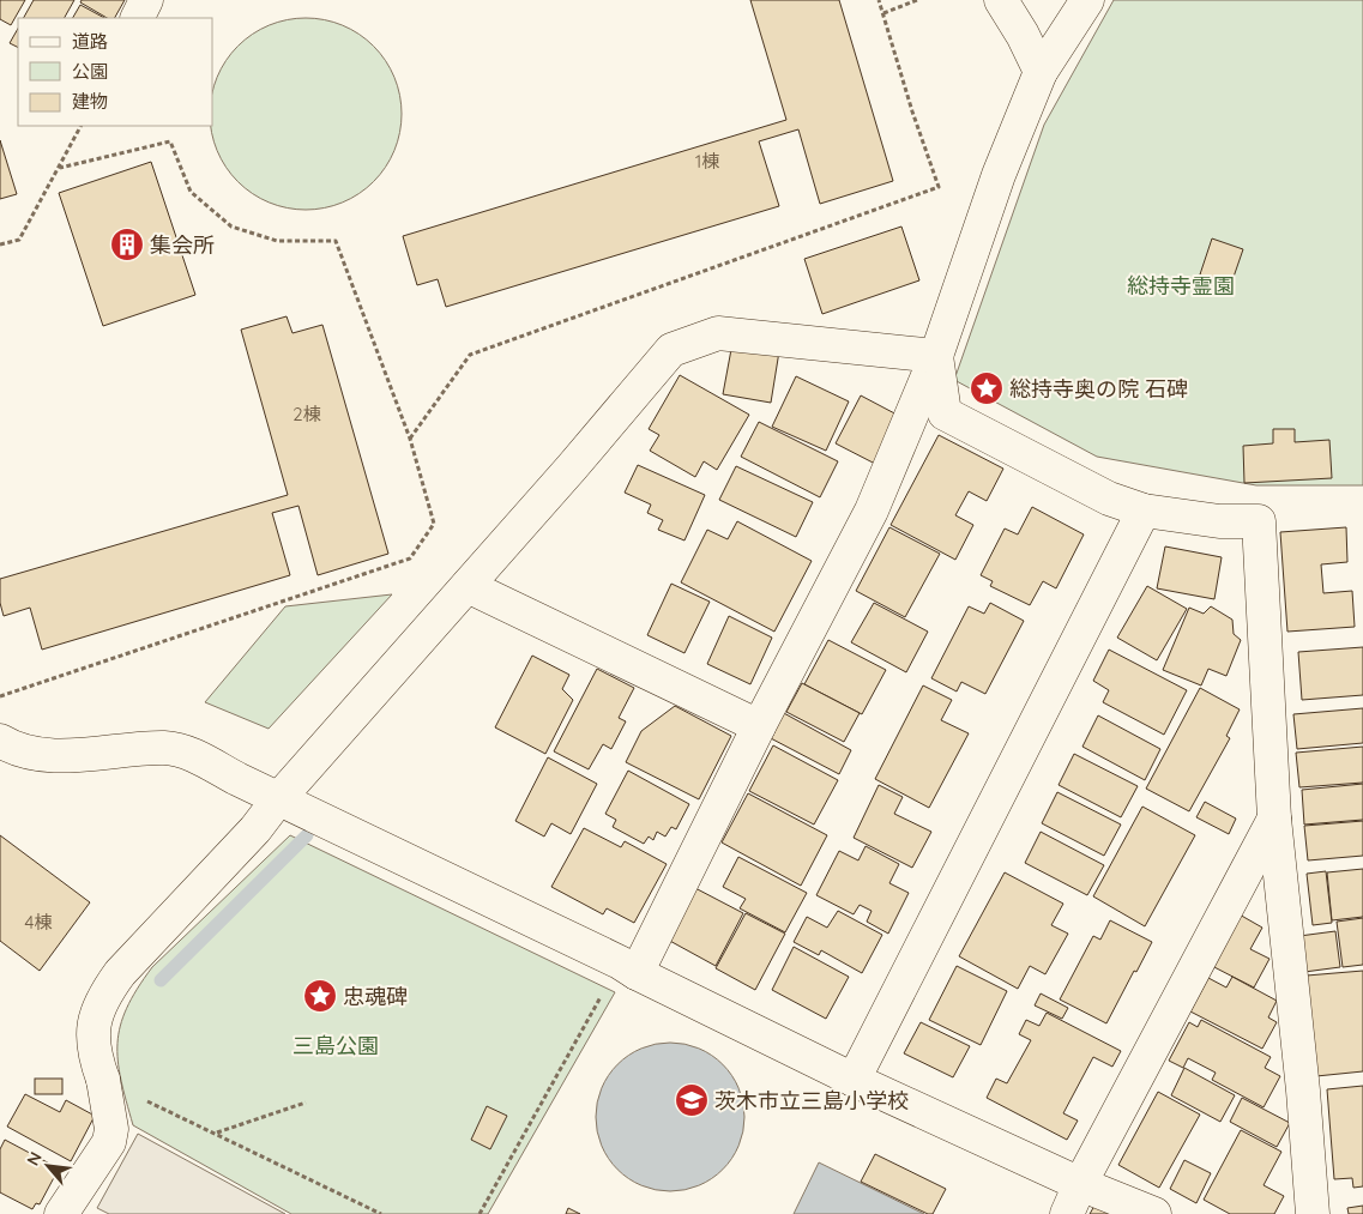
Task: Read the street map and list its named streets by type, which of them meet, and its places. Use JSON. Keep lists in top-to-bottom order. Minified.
{"parks":["総持寺霊園","三島公園"],"places":{"building":["集会所"],"place":["総持寺奥の院 石碑","忠魂碑"],"school or university":["茨木市立三島小学校"]},"house_numbers":["1棟","2棟","4棟"],"legend":["道路","公園","建物"],"north":"top left"}
